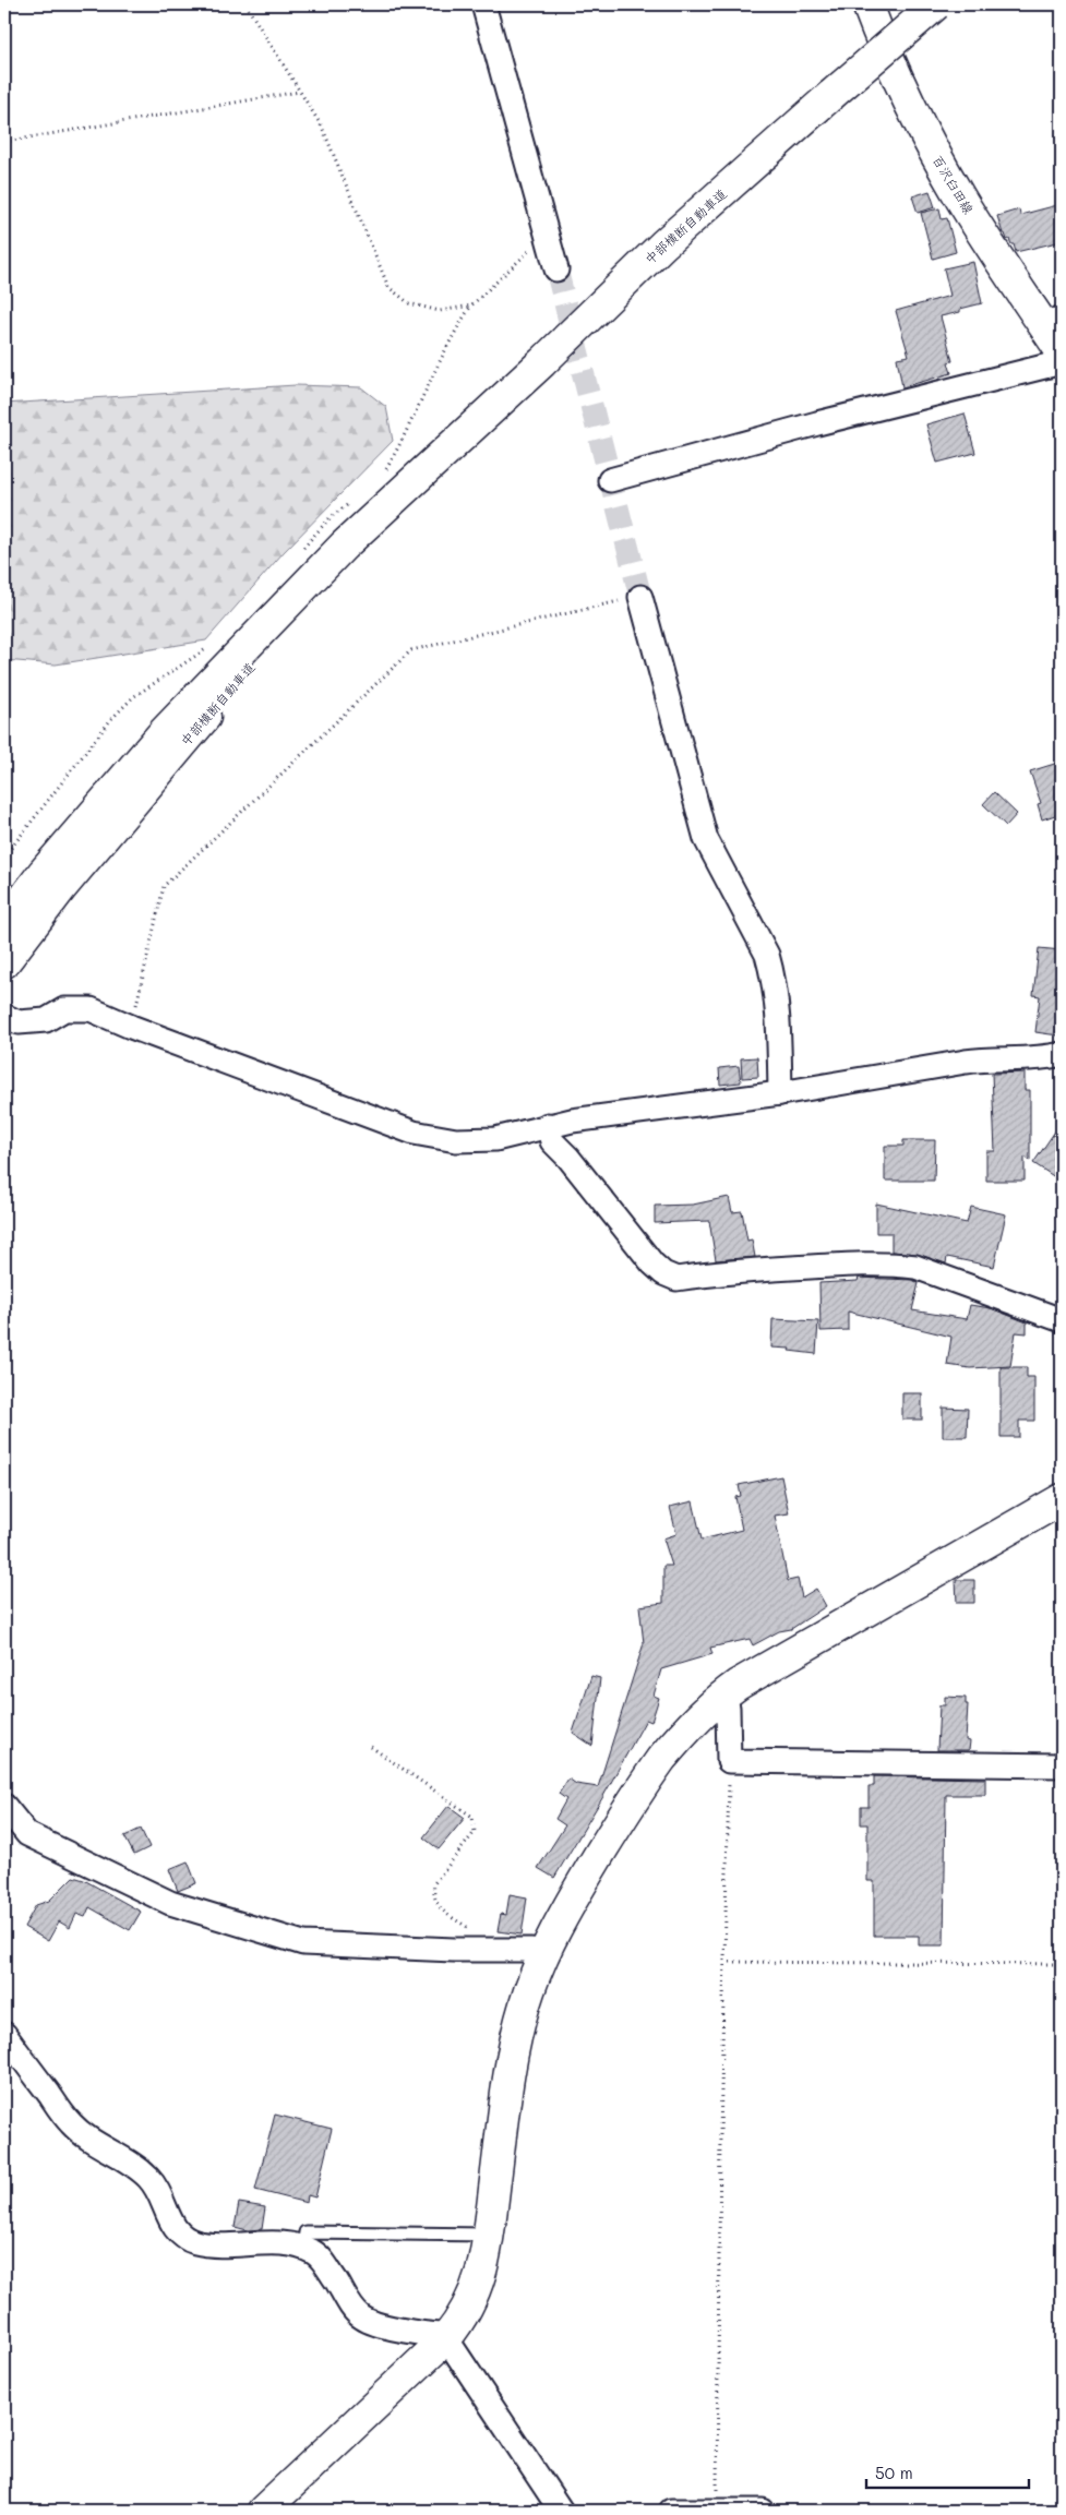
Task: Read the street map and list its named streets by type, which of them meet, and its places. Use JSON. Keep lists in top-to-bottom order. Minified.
{"streets":{"main road":["百沢臼田線","中部横断自動車道"]},"scale_bar":"50 m"}
